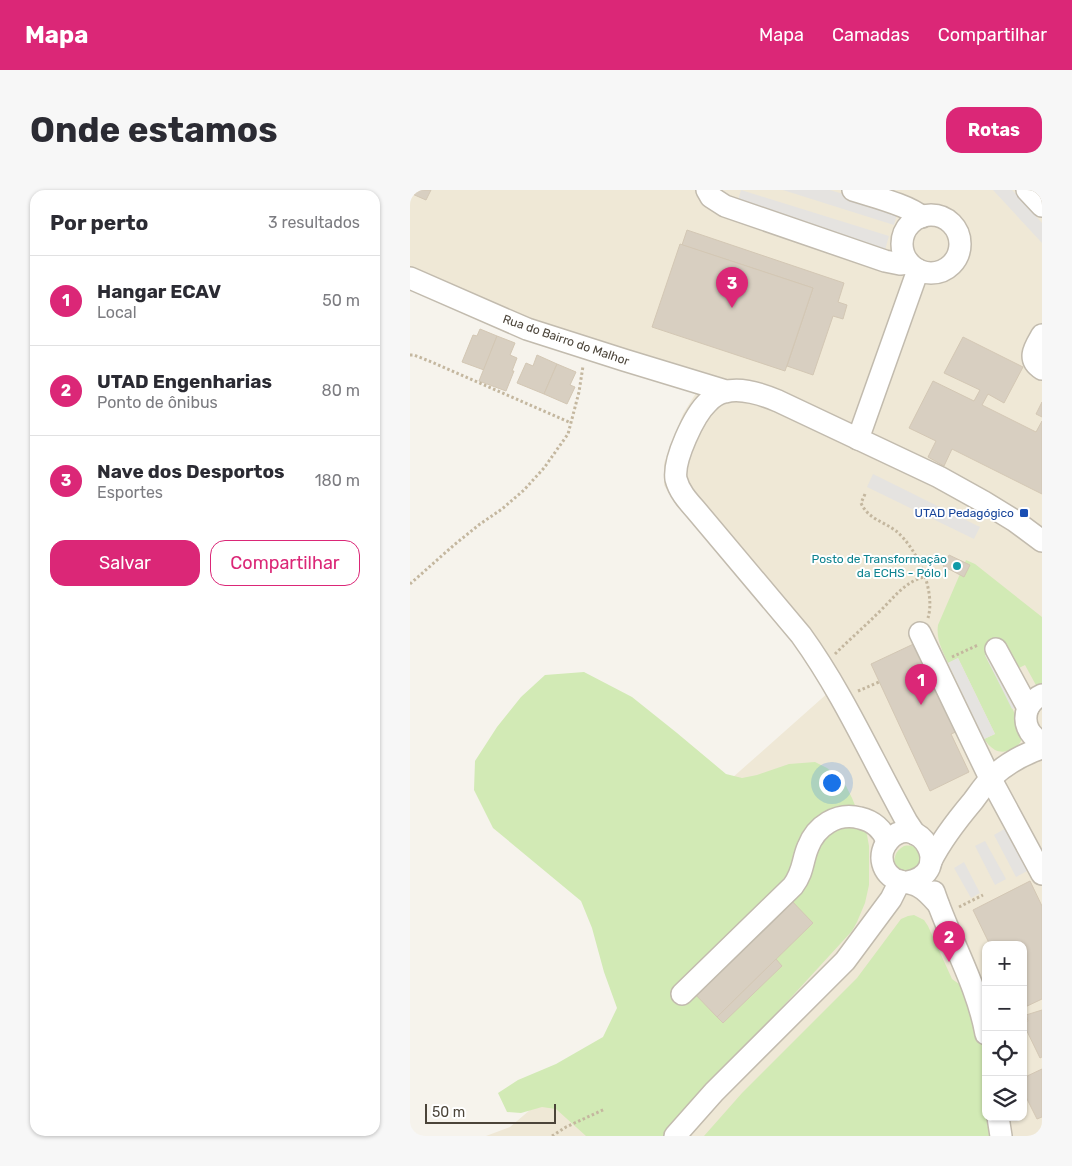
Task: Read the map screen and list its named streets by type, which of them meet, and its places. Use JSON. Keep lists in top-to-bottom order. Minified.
{"streets":{"street":["Rua do Bairro do Malhor"]},"places":{"transit":["UTAD Pedagógico"],"other":["Posto de Transformação da ECHS - Pólo I"]},"scale_bar":"50 m","page":{"header":"Mapa","nav":["Mapa","Camadas","Compartilhar"],"buttons":["Rotas",["Salvar","Compartilhar"]],"title":"Onde estamos","heading":["Por perto","3 resultados"],"list":[{"mark":"1","name":"Hangar ECAV","note":"Local","value":"50 m"},{"mark":"2","name":"UTAD Engenharias","note":"Ponto de ônibus","value":"80 m"},{"mark":"3","name":"Nave dos Desportos","note":"Esportes","value":"180 m"}],"pins":["3","1","2"],"map_buttons":["+","−"],"scale":"50 m"}}
